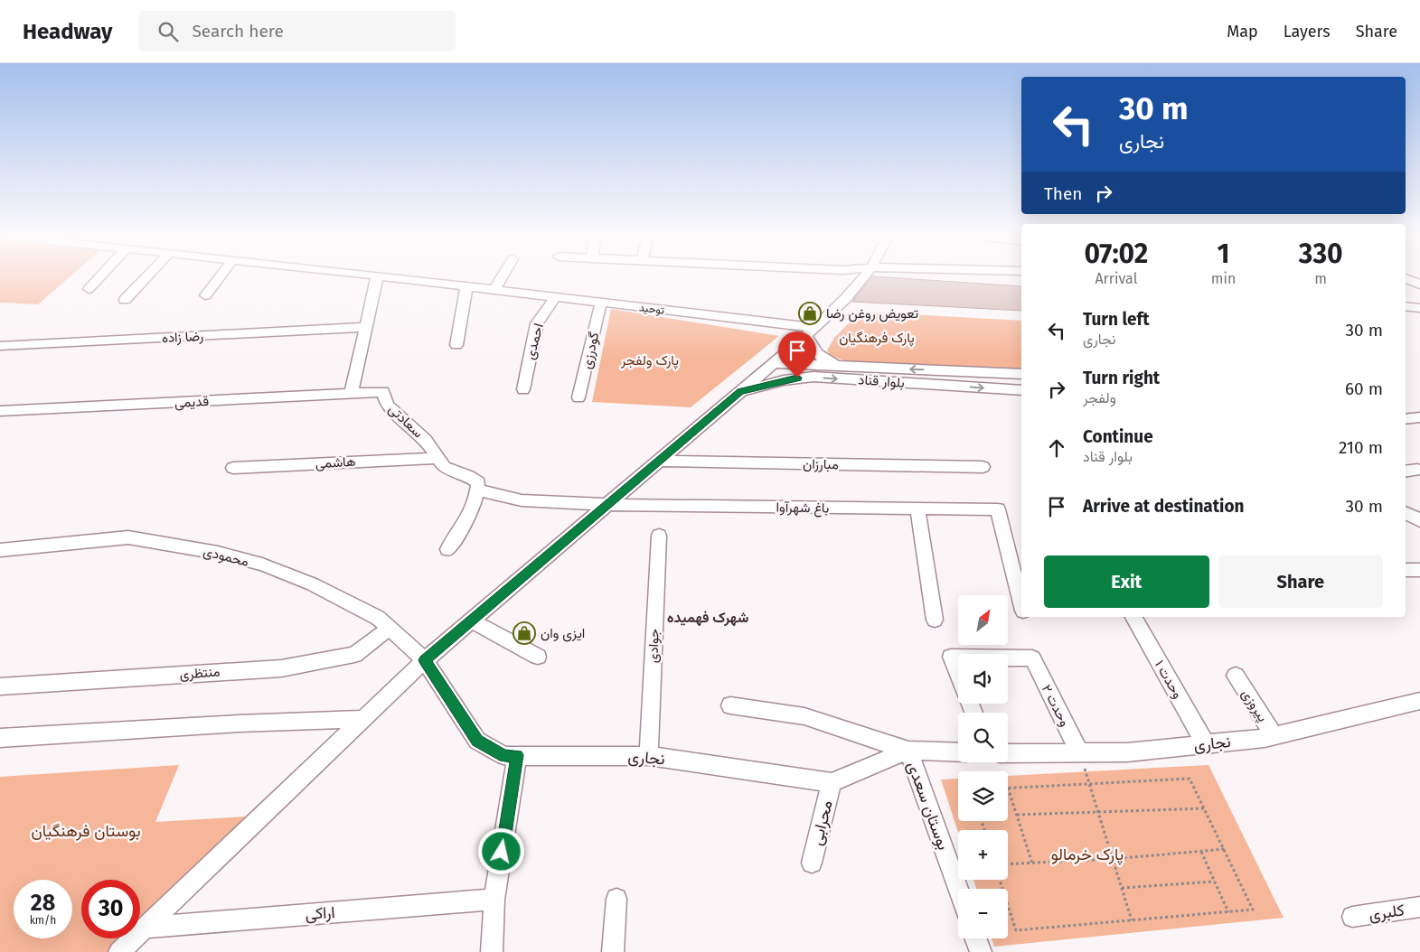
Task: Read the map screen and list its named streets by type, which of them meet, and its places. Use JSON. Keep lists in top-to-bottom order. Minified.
{"streets":{"street":["توحید","رضا زاده","احمدی","گودرزی","بلوار قناد","قدیمی","سعادتی","هاشمی","مبارزان","باغ شهرآوا","محمودی","جوادی","منتظری","وحدت ۱","وحدت ۲","پیروزی","نجاری","بوستان سعدی","محرابی","کلبری","اراکی"]},"crossings":[["توحید","احمدی"],["توحید","گودرزی"],["قدیمی","سعادتی"],["سعادتی","هاشمی"],["سعادتی","باغ شهرآوا"],["محمودی","منتظری"],["محمودی","نجاری"],["جوادی","نجاری"],["وحدت ۱","نجاری"],["وحدت ۲","نجاری"],["پیروزی","نجاری"],["نجاری","محرابی"]],"districts":["شهرک فهمیده"],"parks":["پارک فرهنگیان","پارک ولفجر","بوستان فرهنگیان","پارک خرمالو"],"places":{"shop":["تعویض روغن رضا","ایزی وان"]},"north":"top right","page":{"header":"Headway","search":"Search here","nav":["Map","Layers","Share"],"turn":["30 m","نجاری"],"then":"Then","eta":["07:02","Arrival","1","min","330","m"],"list":[{"name":"Turn left","note":"نجاری","value":"30 m"},{"name":"Turn right","note":"ولفجر","value":"60 m"},{"name":"Continue","note":"بلوار قناد","value":"210 m"},{"name":"Arrive at destination","value":"30 m"}],"buttons":["Exit","Share"],"map_buttons":["+","−"],"speed":"28 km/h","limit":"30"}}
